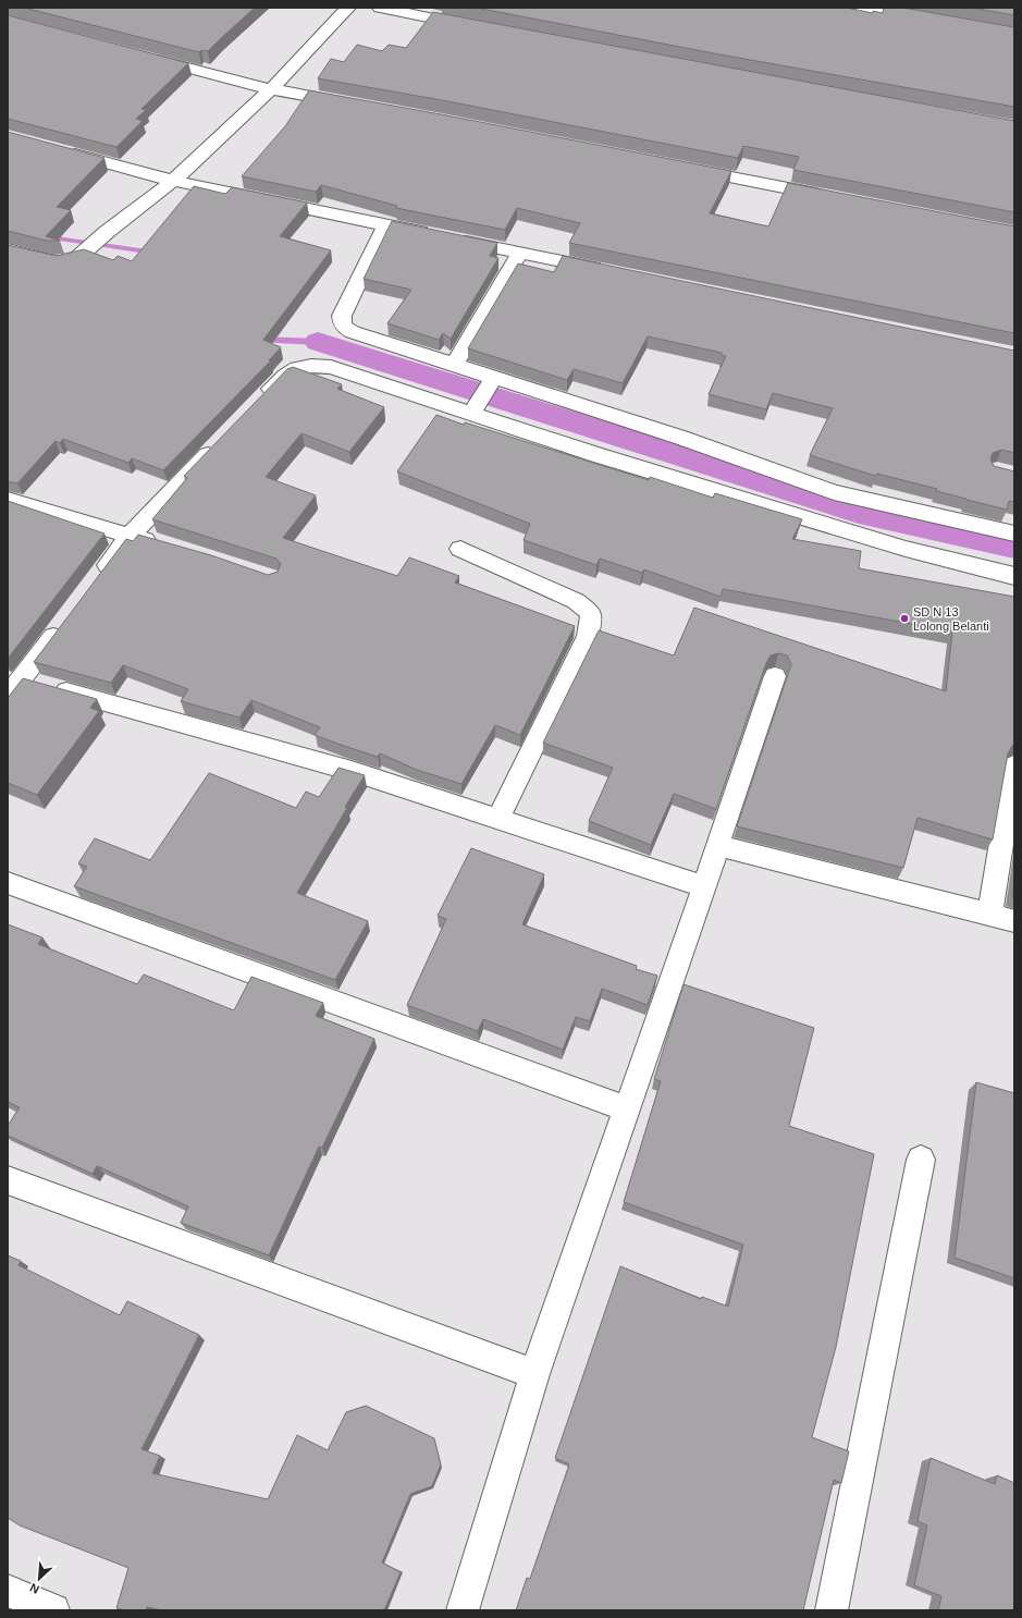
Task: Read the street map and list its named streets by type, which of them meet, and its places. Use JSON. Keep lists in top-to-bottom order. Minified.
{"places":["SD N 13 Lolong Belanti"],"north":"bottom left"}
